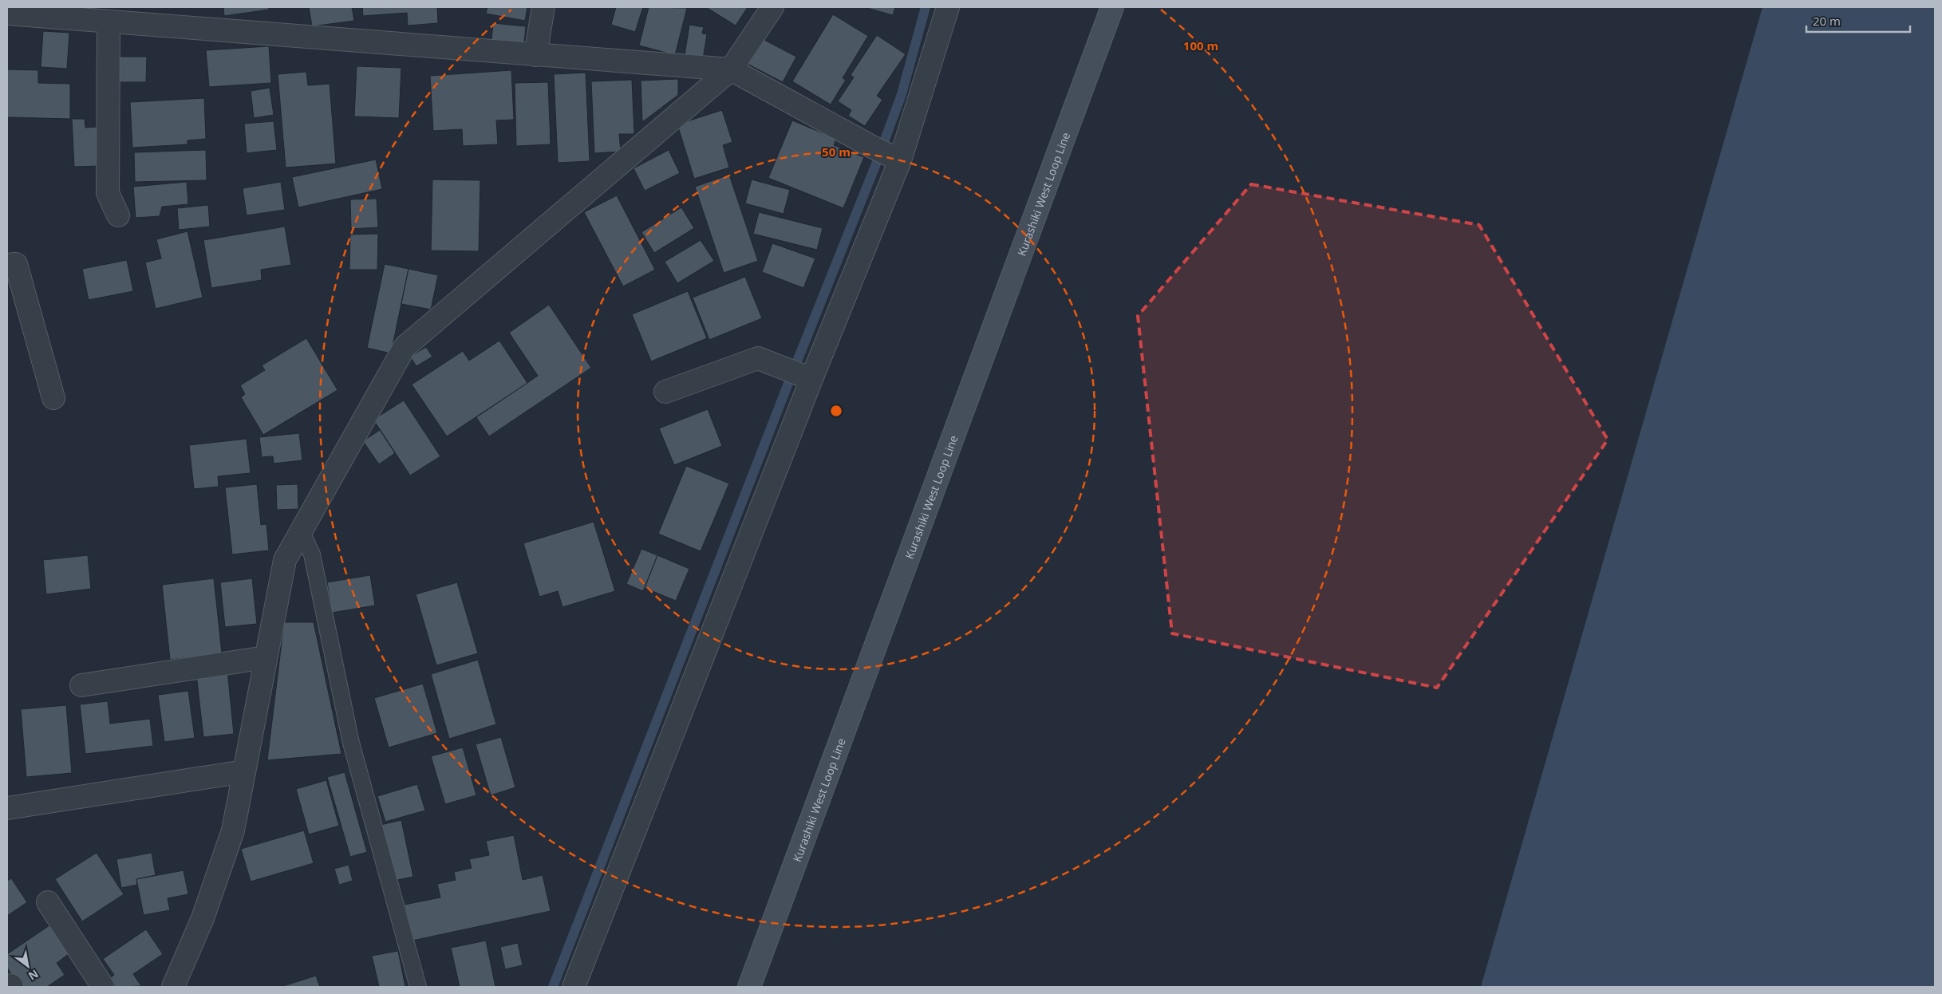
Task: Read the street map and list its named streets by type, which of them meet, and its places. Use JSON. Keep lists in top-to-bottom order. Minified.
{"streets":{"main road":["Kurashiki West Loop Line"]},"scale_bar":"20 m","north":"bottom right","rings":["100 m","50 m"]}
